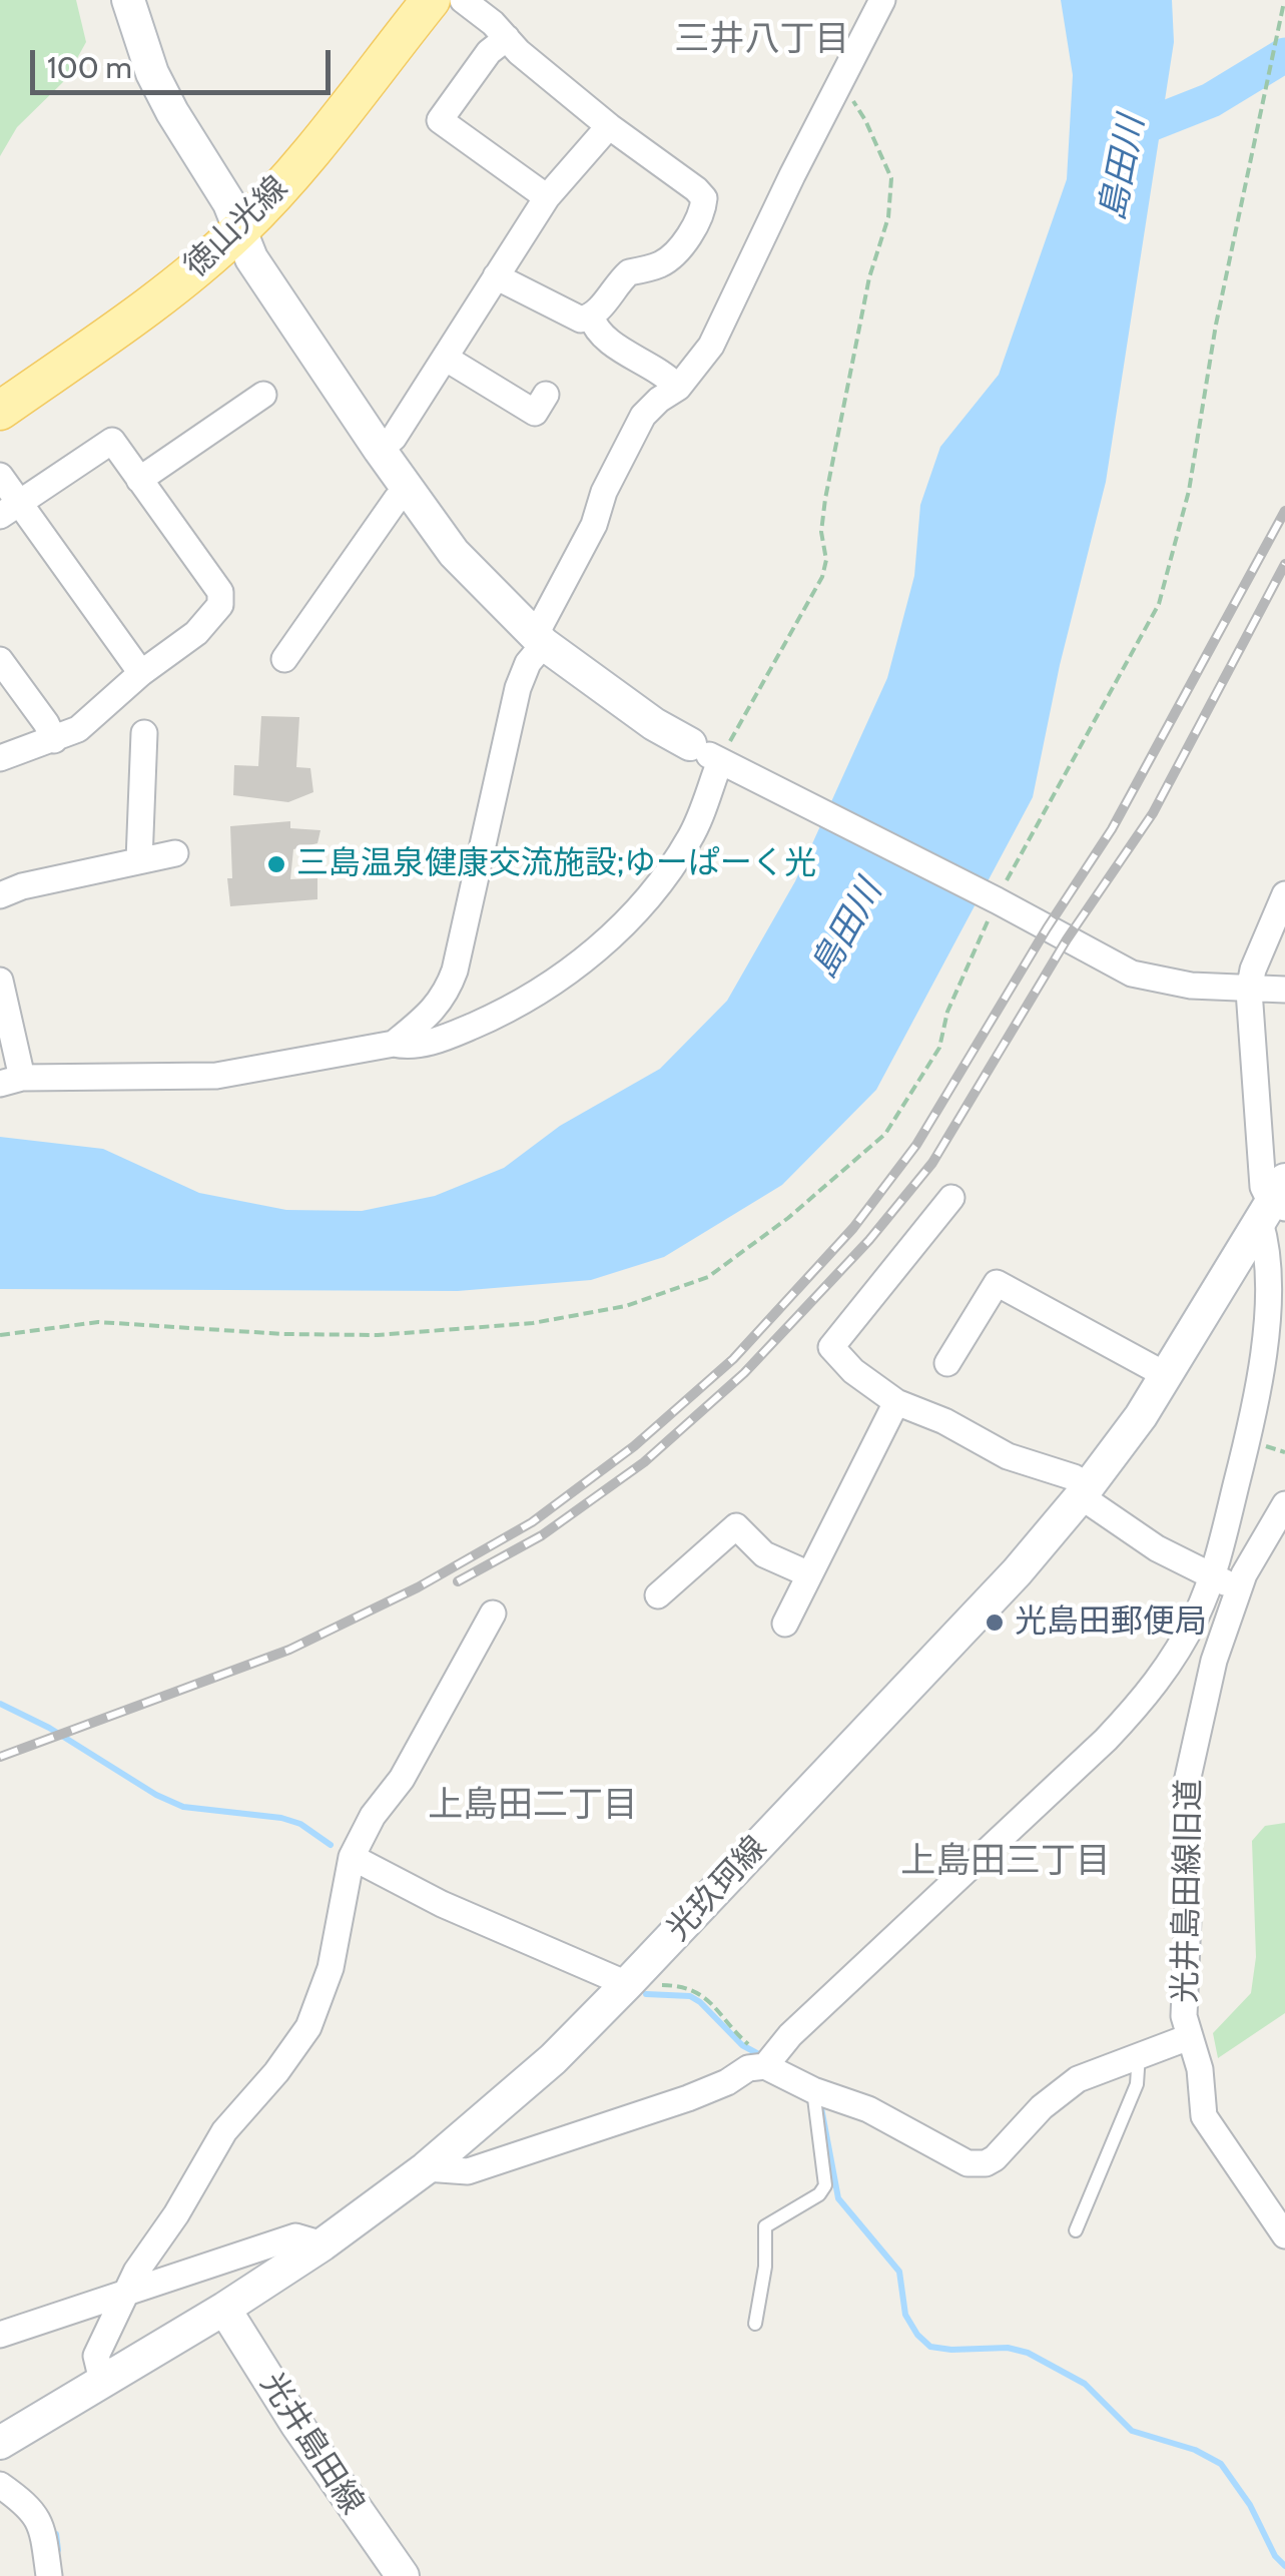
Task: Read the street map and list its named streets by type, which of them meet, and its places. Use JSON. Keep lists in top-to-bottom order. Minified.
{"streets":{"main road":["徳山光線","光玖珂線","光井島田線"],"street":["光井島田線旧道"]},"crossings":[["光玖珂線","光井島田線"]],"districts":["三井八丁目","上島田二丁目","上島田三丁目"],"water":["島田川"],"places":["三島温泉健康交流施設;ゆーぱーく光","光島田郵便局"],"scale_bar":"100 m"}
